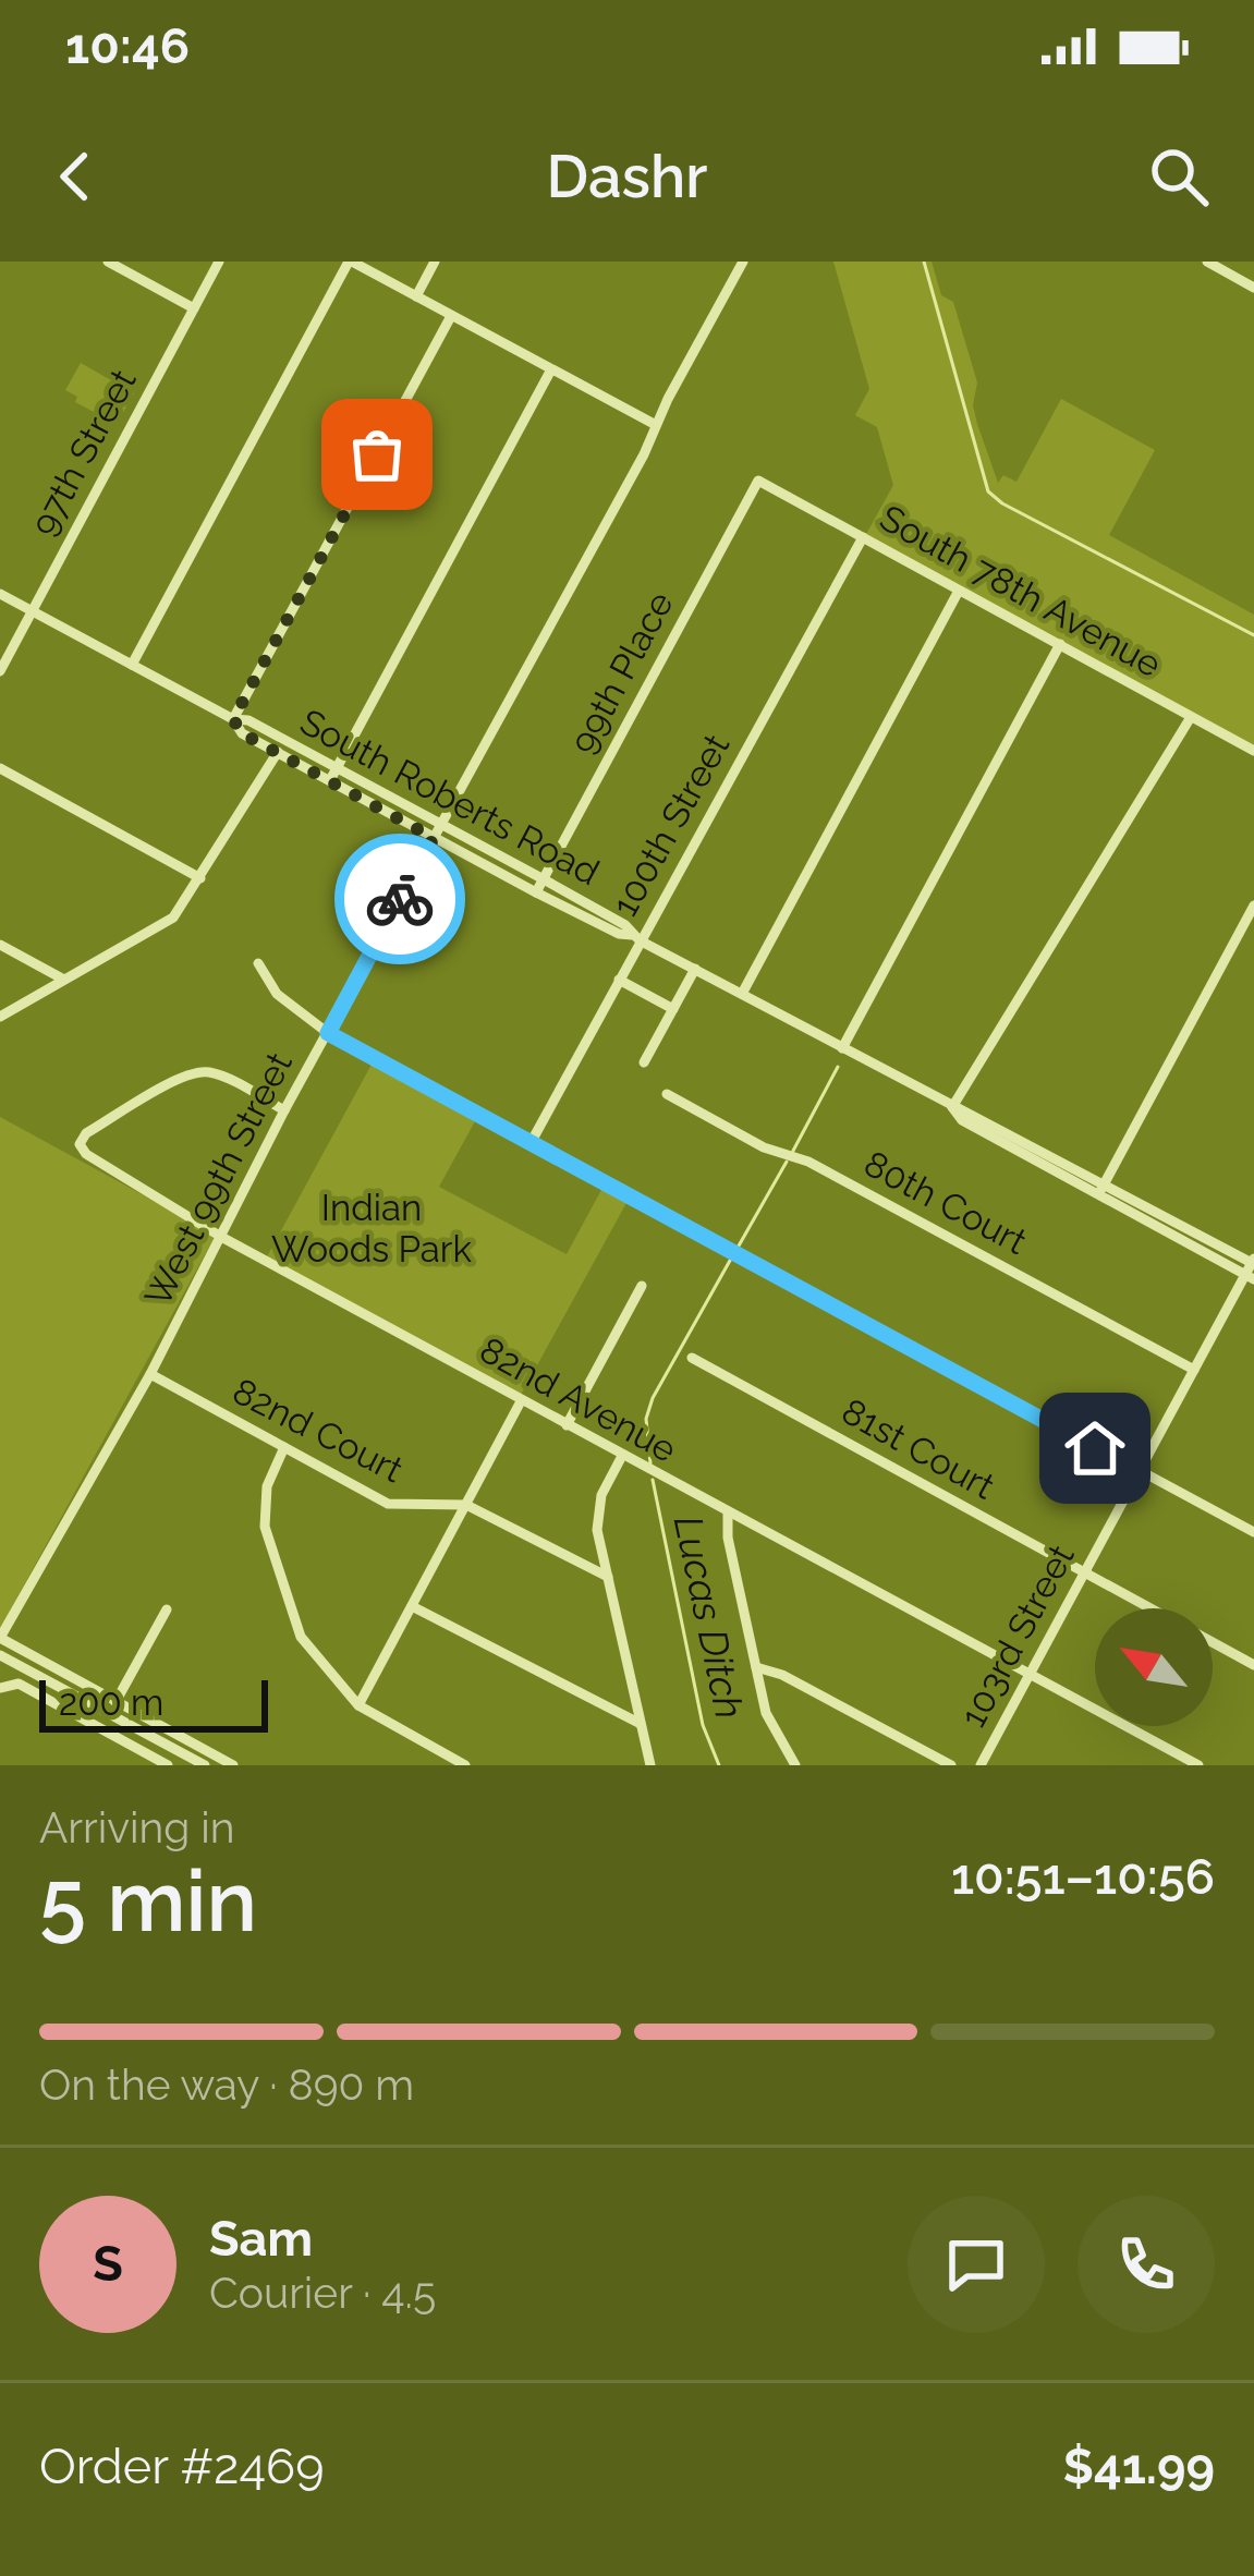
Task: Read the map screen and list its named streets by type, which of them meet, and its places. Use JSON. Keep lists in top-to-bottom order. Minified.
{"streets":{"street":["97th Street","South 78th Avenue","99th Place","South Roberts Road","100th Street","West 99th Street","80th Court","82nd Avenue","82nd Court","81st Court","103rd Street"]},"crossings":[["97th Street","South Roberts Road"],["South 78th Avenue","99th Place"],["South 78th Avenue","100th Street"],["99th Place","South Roberts Road"],["South Roberts Road","100th Street"],["South Roberts Road","West 99th Street"],["South Roberts Road","103rd Street"],["West 99th Street","82nd Avenue"],["West 99th Street","82nd Court"],["80th Court","103rd Street"],["82nd Avenue","103rd Street"],["81st Court","103rd Street"]],"water":["Lucas Ditch"],"parks":["Indian Woods Park"],"scale_bar":"200 m","north":"top left","page":{"status":"10:46","header":"Dashr","scale":"200 m","heading":["5 min","Arriving in","10:51–10:56"],"panel":["Sam","Courier · 4.5","Order #2469","$41.99"],"bar":"On the way · 890 m","round":"S"}}
